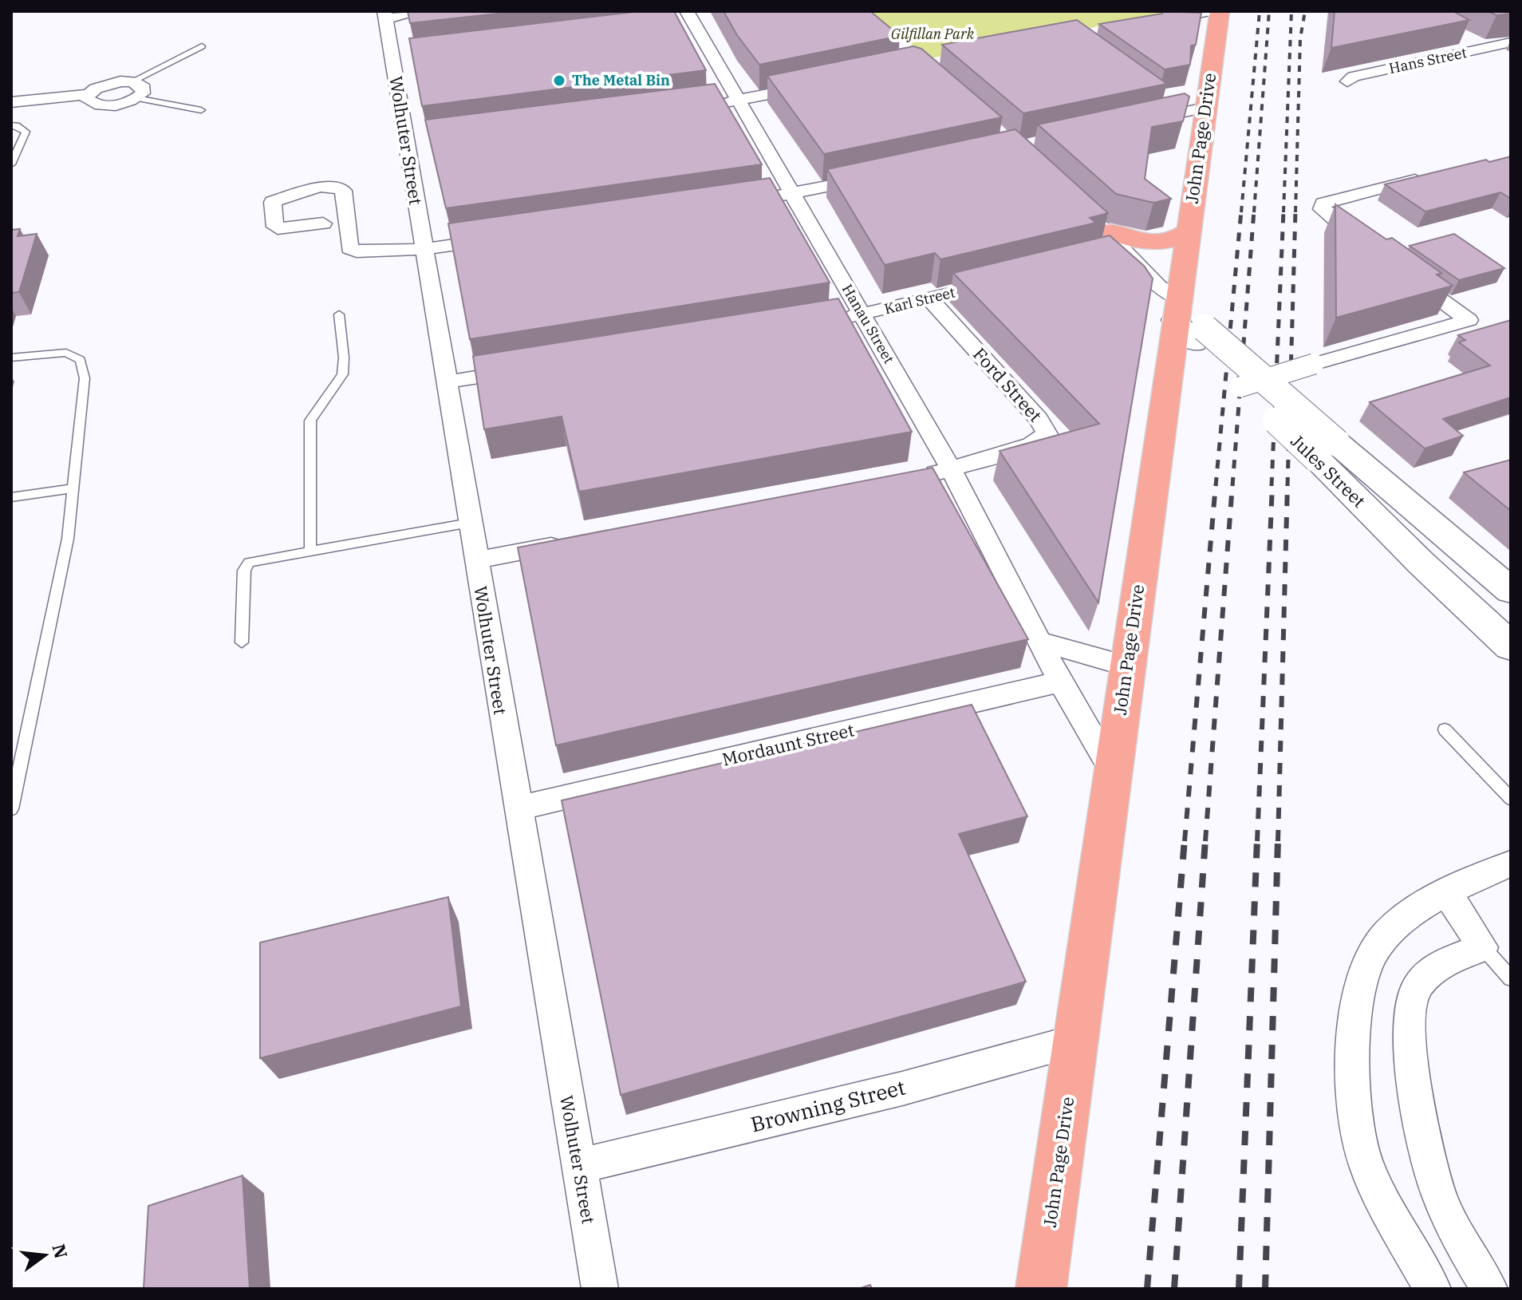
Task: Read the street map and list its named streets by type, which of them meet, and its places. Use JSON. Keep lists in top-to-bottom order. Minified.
{"streets":{"main road":["John Page Drive","Jules Street"],"street":["Hans Street","Wolhuter Street","Karl Street","Hanau Street","Ford Street","Mordaunt Street","Browning Street"]},"crossings":[["John Page Drive","Hanau Street"],["John Page Drive","Jules Street"],["John Page Drive","Browning Street"],["Wolhuter Street","Mordaunt Street"],["Wolhuter Street","Browning Street"],["Karl Street","Hanau Street"],["Karl Street","Ford Street"],["Hanau Street","Ford Street"],["Hanau Street","Mordaunt Street"]],"parks":["Gilfillan Park"],"places":["The Metal Bin"],"north":"right"}
